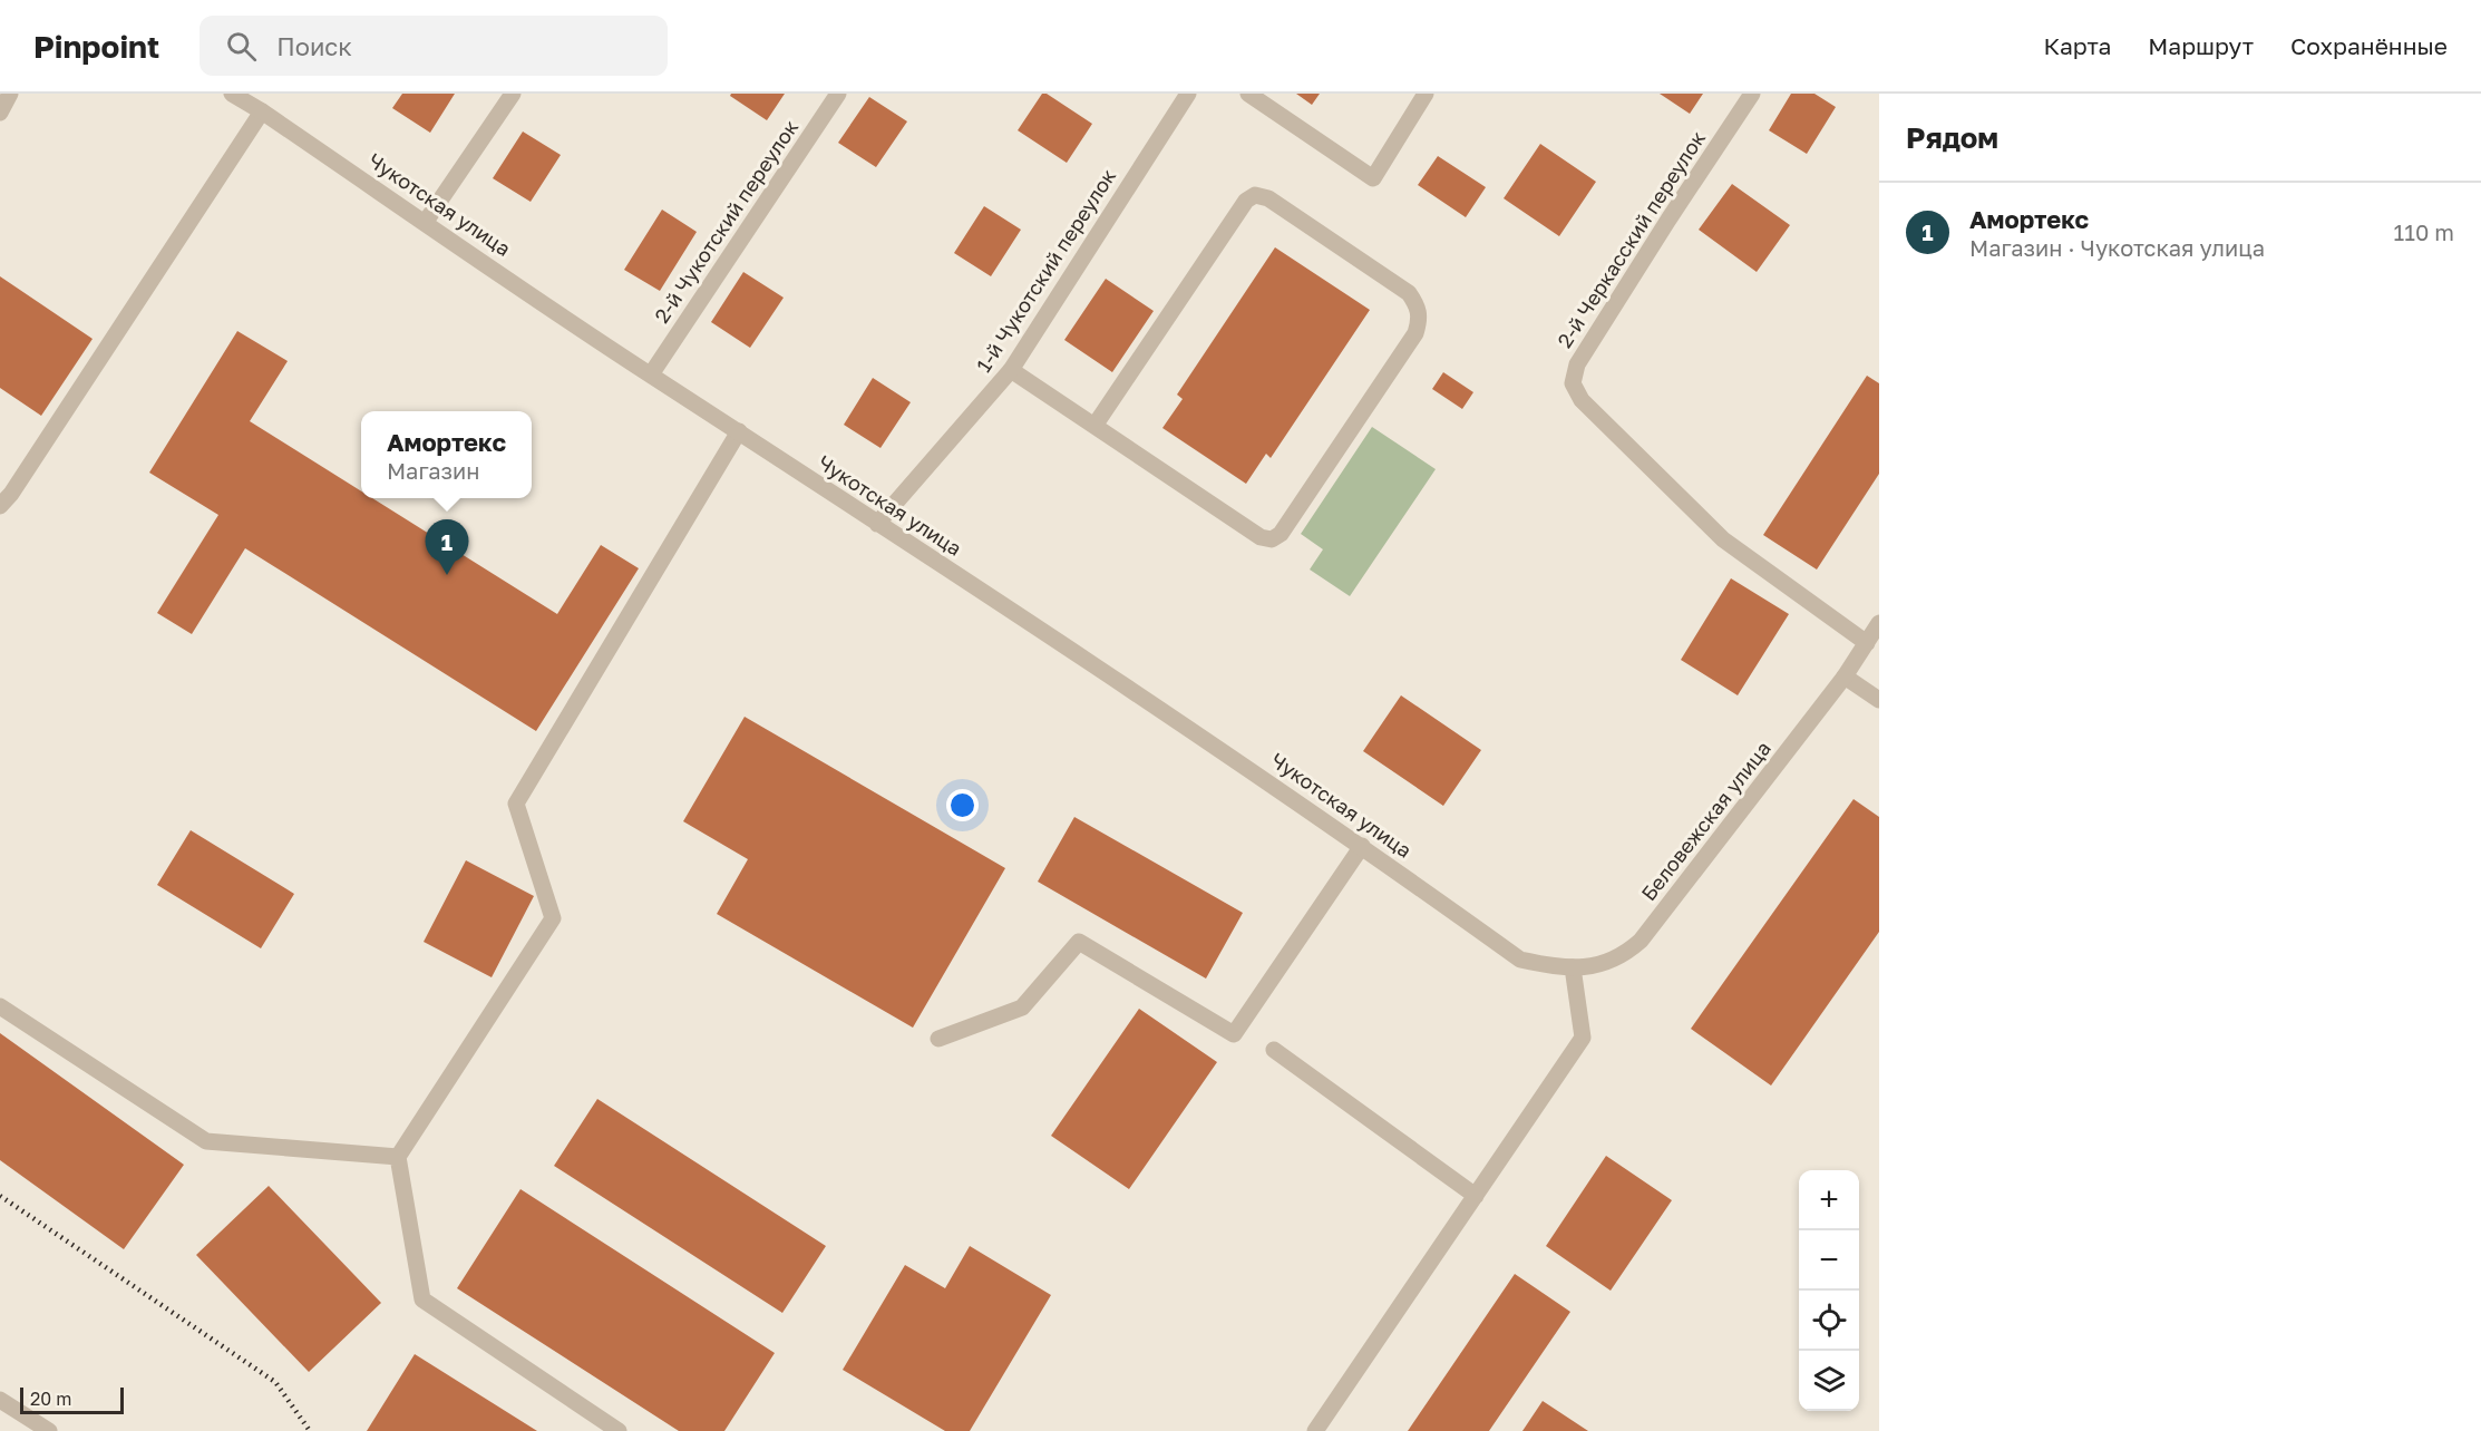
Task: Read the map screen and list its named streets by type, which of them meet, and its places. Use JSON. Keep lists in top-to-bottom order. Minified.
{"streets":{"street":["Чукотская улица","2-й Чукотский переулок","2-й Черкасский переулок","1-й Чукотский переулок","Беловежская улица"]},"crossings":[["Чукотская улица","2-й Чукотский переулок"],["Чукотская улица","1-й Чукотский переулок"],["Чукотская улица","Беловежская улица"],["2-й Черкасский переулок","Беловежская улица"]],"scale_bar":"20 m","page":{"header":"Pinpoint","search":"Поиск","nav":["Карта","Маршрут","Сохранённые"],"heading":"Рядом","list":[{"mark":"1","name":"Амортекс","note":"Магазин · Чукотская улица","value":"110 m"}],"popup":["Амортекс","Магазин"],"pins":"1","map_buttons":["+","−"],"scale":"20 m"}}
